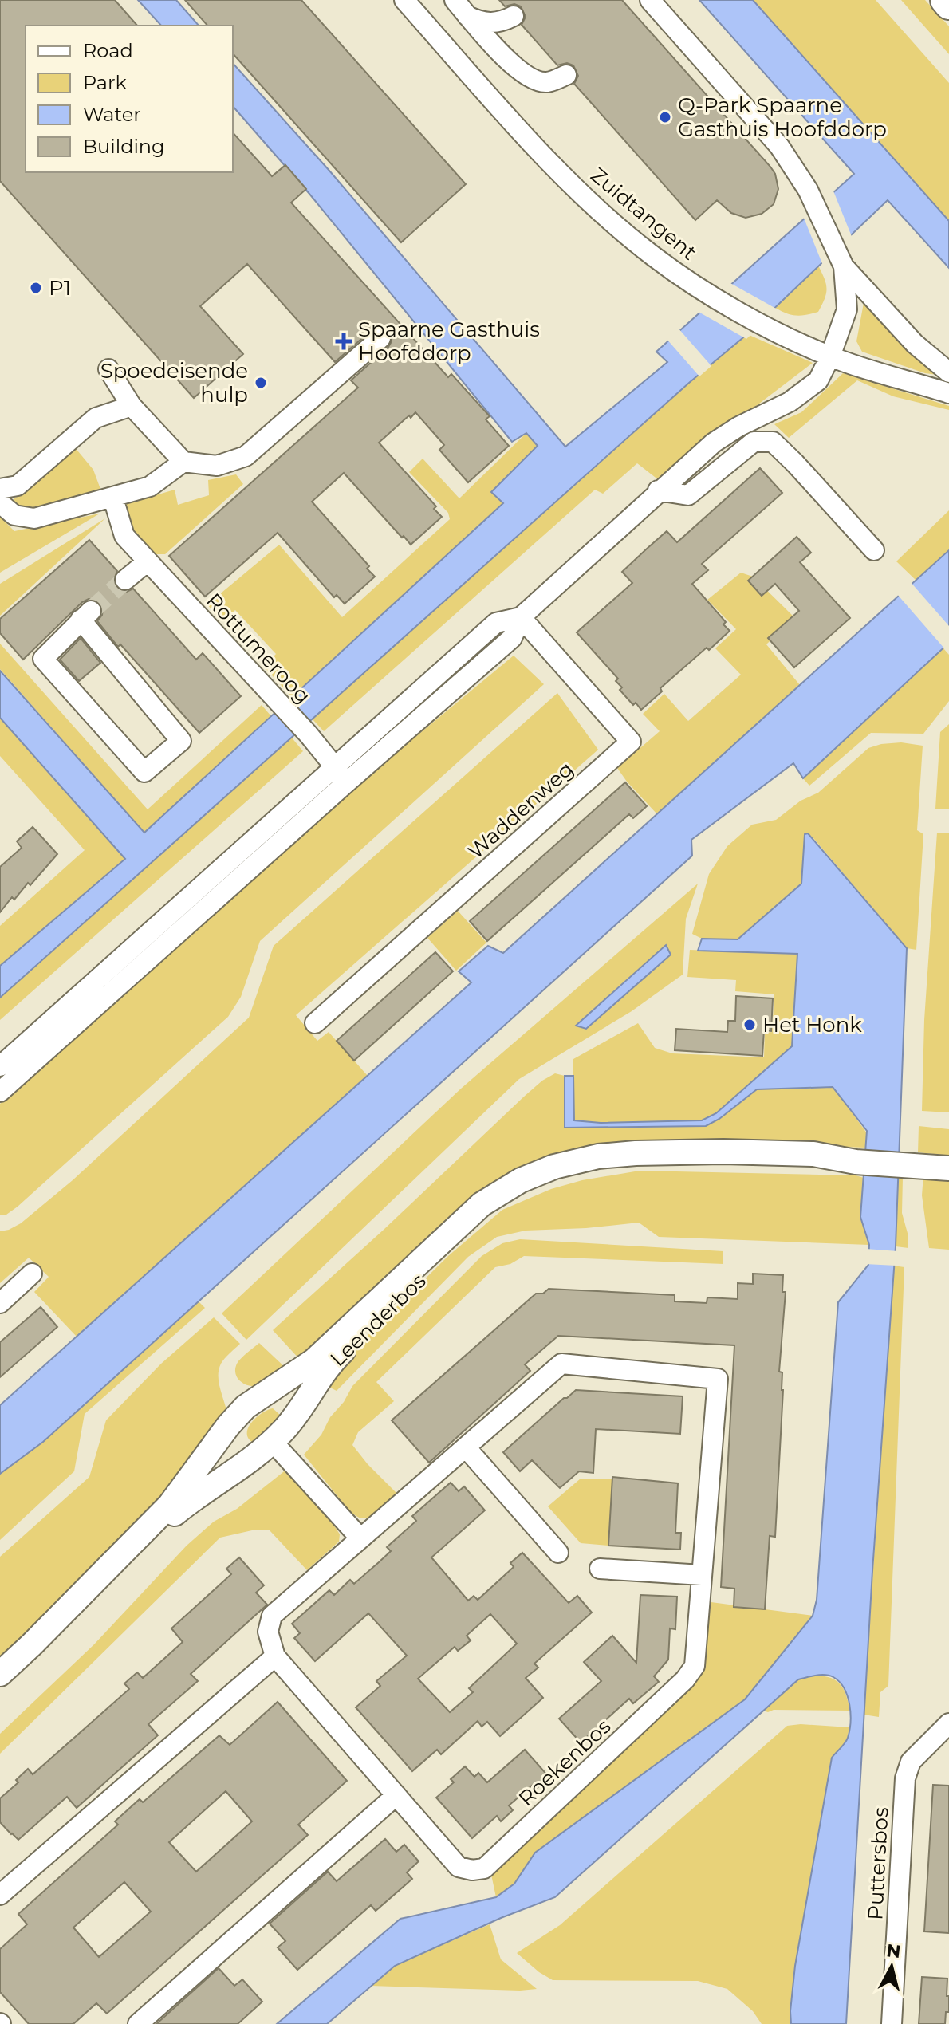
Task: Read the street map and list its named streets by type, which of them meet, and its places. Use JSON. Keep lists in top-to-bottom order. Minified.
{"streets":{"main road":["Leenderbos"],"street":["Zuidtangent","Rottumeroog","Waddenweg","Roekenbos","Puttersbos"]},"places":{"other":["Q-Park Spaarne Gasthuis Hoofddorp","P1","Spoedeisende hulp","Het Honk"],"health":["Spaarne Gasthuis Hoofddorp"]},"legend":["Road","Park","Water","Building"],"north":"top"}
